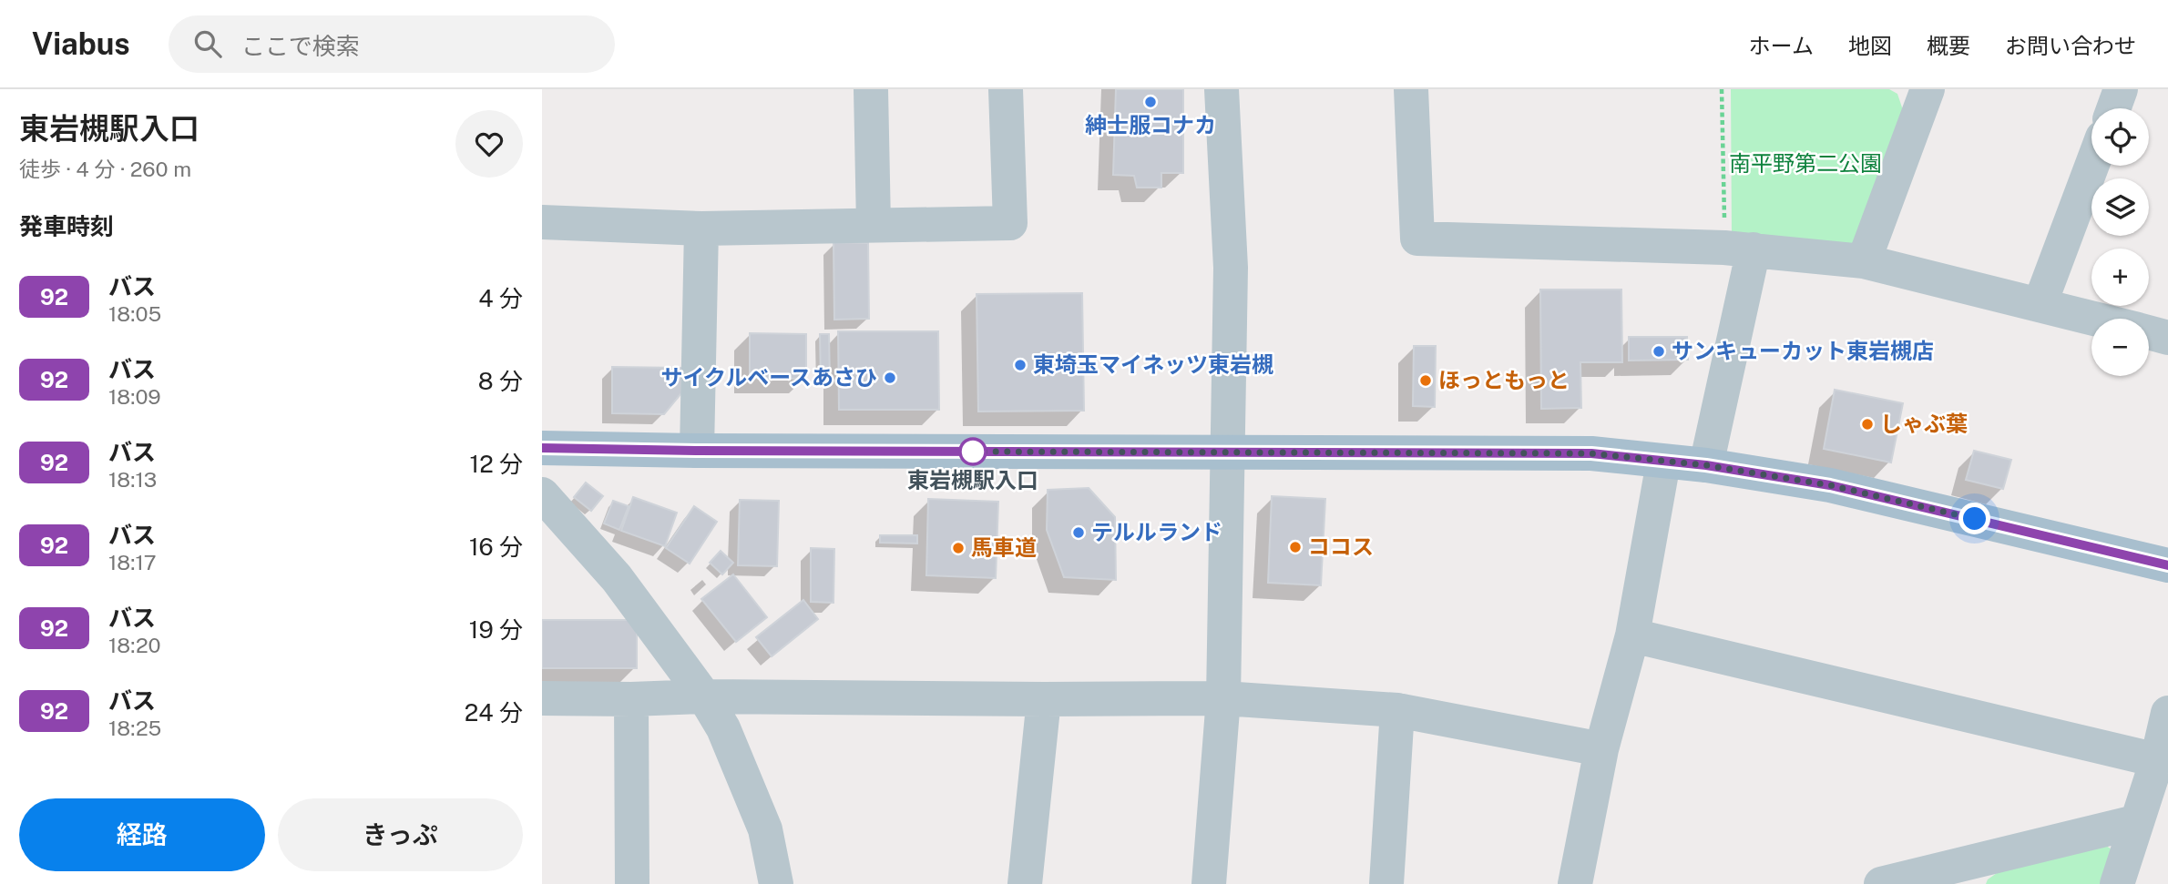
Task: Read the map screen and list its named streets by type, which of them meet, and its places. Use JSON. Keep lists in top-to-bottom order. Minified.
{"parks":["南平野第二公園"],"places":["紳士服コナカ","サンキューカット東岩槻店","東埼玉マイネッツ東岩槻","サイクルベースあさひ","ほっともっと","しゃぶ葉","東岩槻駅入口","テルルランド","ココス","馬車道"],"lines":["bus line 92"],"page":{"header":"Viabus","search":"ここで検索","nav":["ホーム","地図","概要","お問い合わせ"],"heading":[["東岩槻駅入口","徒歩 · 4 分 · 260 m"],"発車時刻"],"map_buttons":["+","−"],"list":[{"mark":"92","name":"バス","note":"18:05","value":"4 分"},{"mark":"92","name":"バス","note":"18:09","value":"8 分"},{"mark":"92","name":"バス","note":"18:13","value":"12 分"},{"mark":"92","name":"バス","note":"18:17","value":"16 分"},{"mark":"92","name":"バス","note":"18:20","value":"19 分"},{"mark":"92","name":"バス","note":"18:25","value":"24 分"}],"buttons":["経路","きっぷ"]}}
